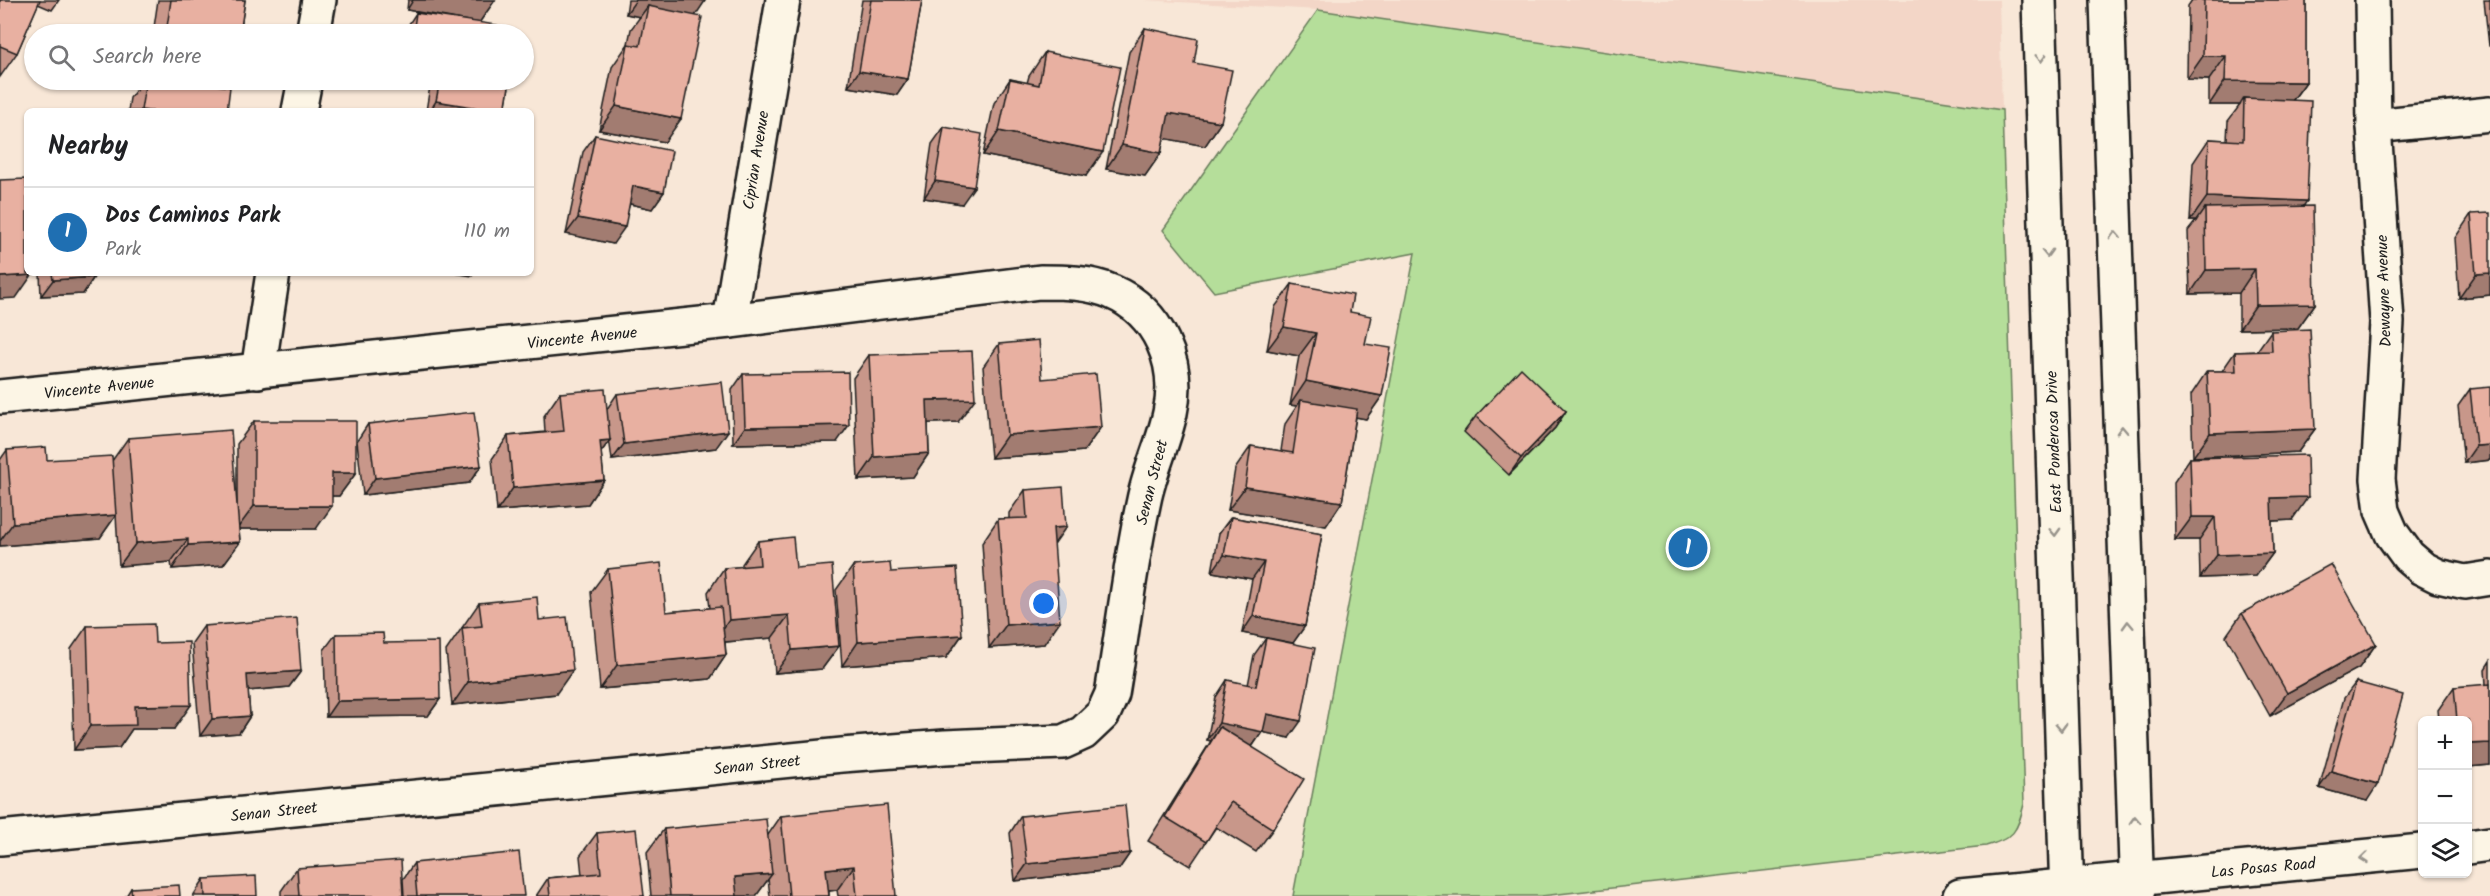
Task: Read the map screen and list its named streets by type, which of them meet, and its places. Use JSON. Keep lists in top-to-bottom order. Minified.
{"streets":{"street":["Ciprian Avenue","Dewayne Avenue","Vincente Avenue","East Ponderosa Drive","Senan Street","Las Posas Road"]},"crossings":[["Ciprian Avenue","Vincente Avenue"],["Vincente Avenue","Senan Street"],["East Ponderosa Drive","Las Posas Road"]],"one_way":["Las Posas Road"],"page":{"search":"Search here","heading":"Nearby","list":[{"mark":"1","name":"Dos Caminos Park","note":"Park","value":"110 m"}],"pins":"1","map_buttons":["+","−"]}}
